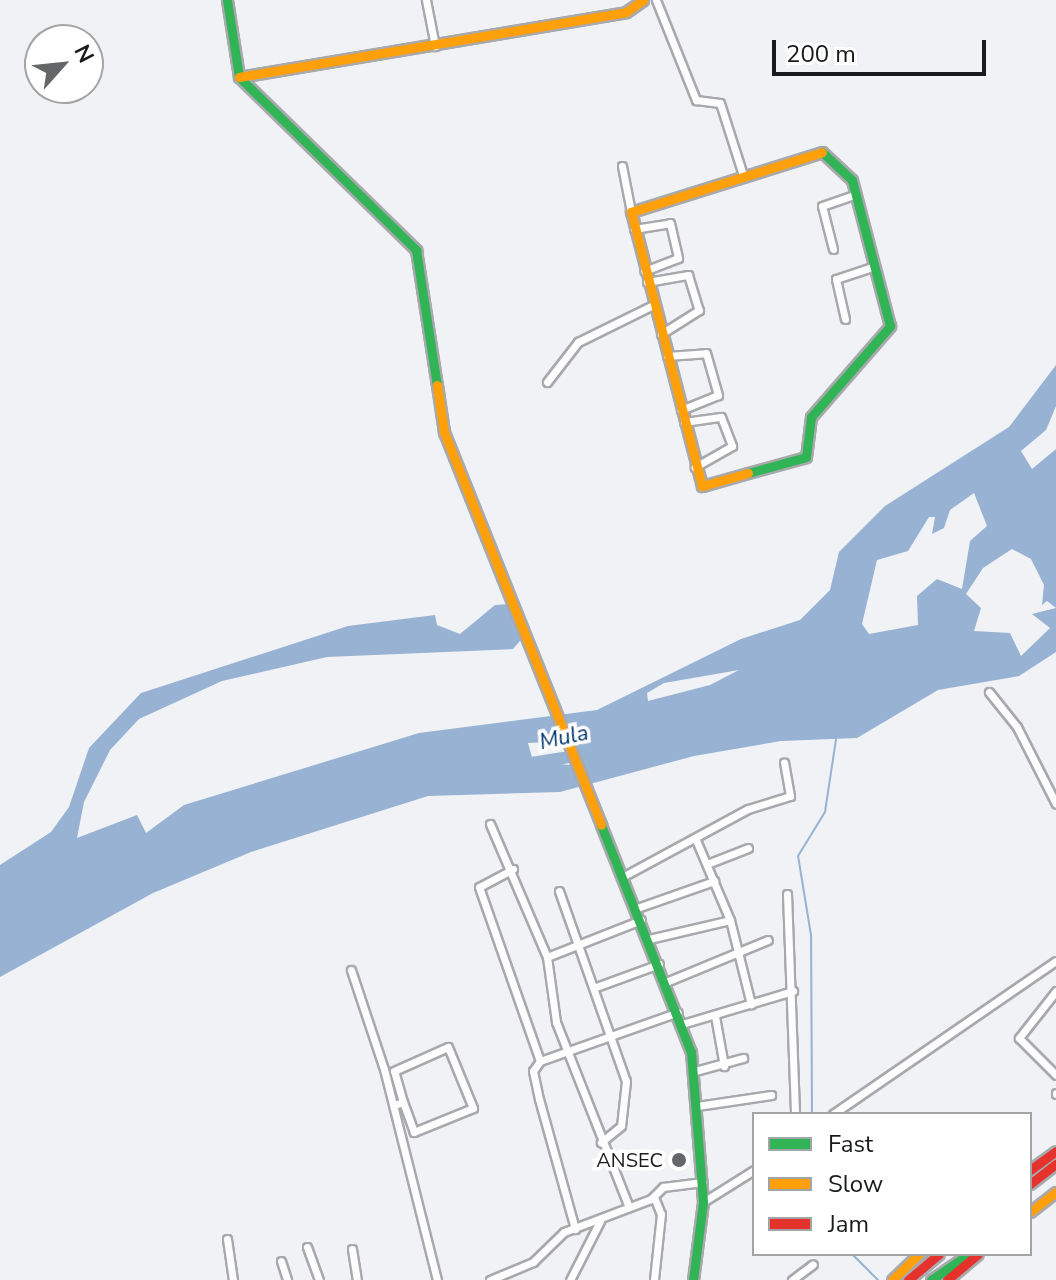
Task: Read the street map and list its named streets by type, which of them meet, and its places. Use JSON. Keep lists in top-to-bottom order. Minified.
{"water":["Mula"],"places":["ANSEC"],"legend":["Fast","Slow","Jam"],"scale_bar":"200 m","north":"top right"}
